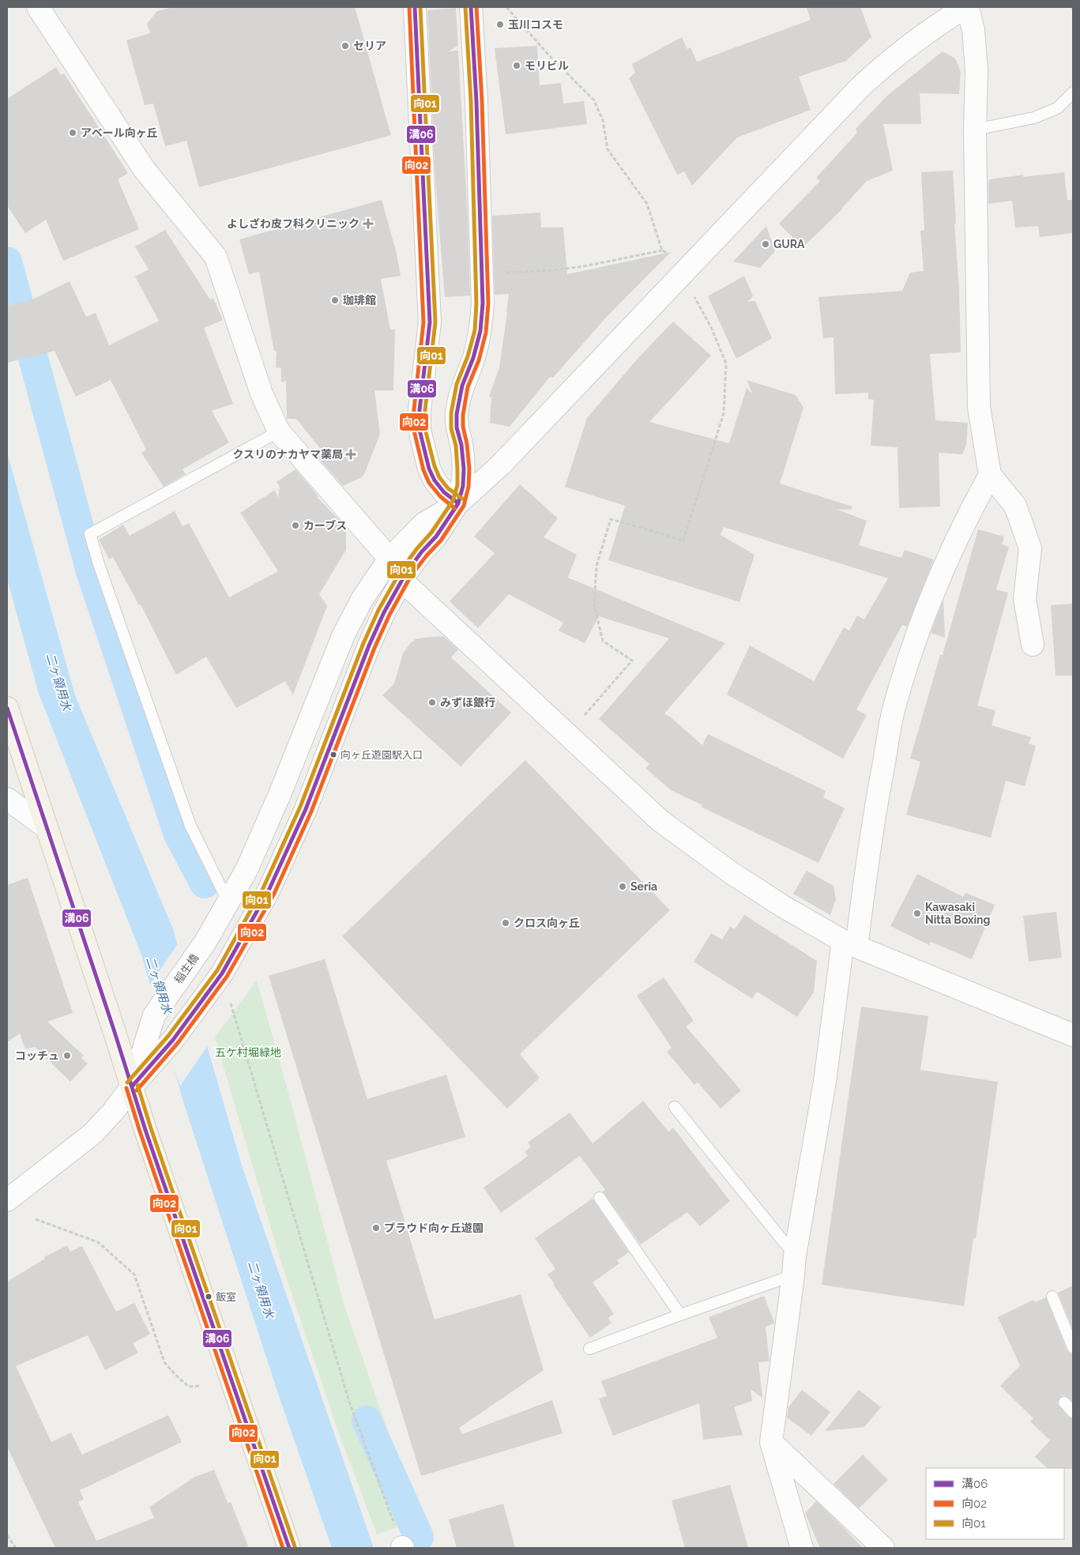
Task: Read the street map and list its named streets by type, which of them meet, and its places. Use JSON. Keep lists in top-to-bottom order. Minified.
{"streets":{"street":["稲生橋"]},"water":["二ヶ領用水"],"parks":["五ケ村堀緑地"],"places":{"other":["玉川コスモ","セリア","モリビル","アベール向ヶ丘","GURA","珈琲館","カーブス","みずほ銀行","向ヶ丘遊園駅入口","Seria","Kawasaki Nitta Boxing","クロス向ヶ丘","コッチュ","プラウド向ヶ丘遊園","飯室"],"health":["よしざわ皮フ科クリニック","クスリのナカヤマ薬局"]},"lines":["transit line 溝06","transit line 向02","transit line 向01"],"legend":["溝06","向02","向01"]}
